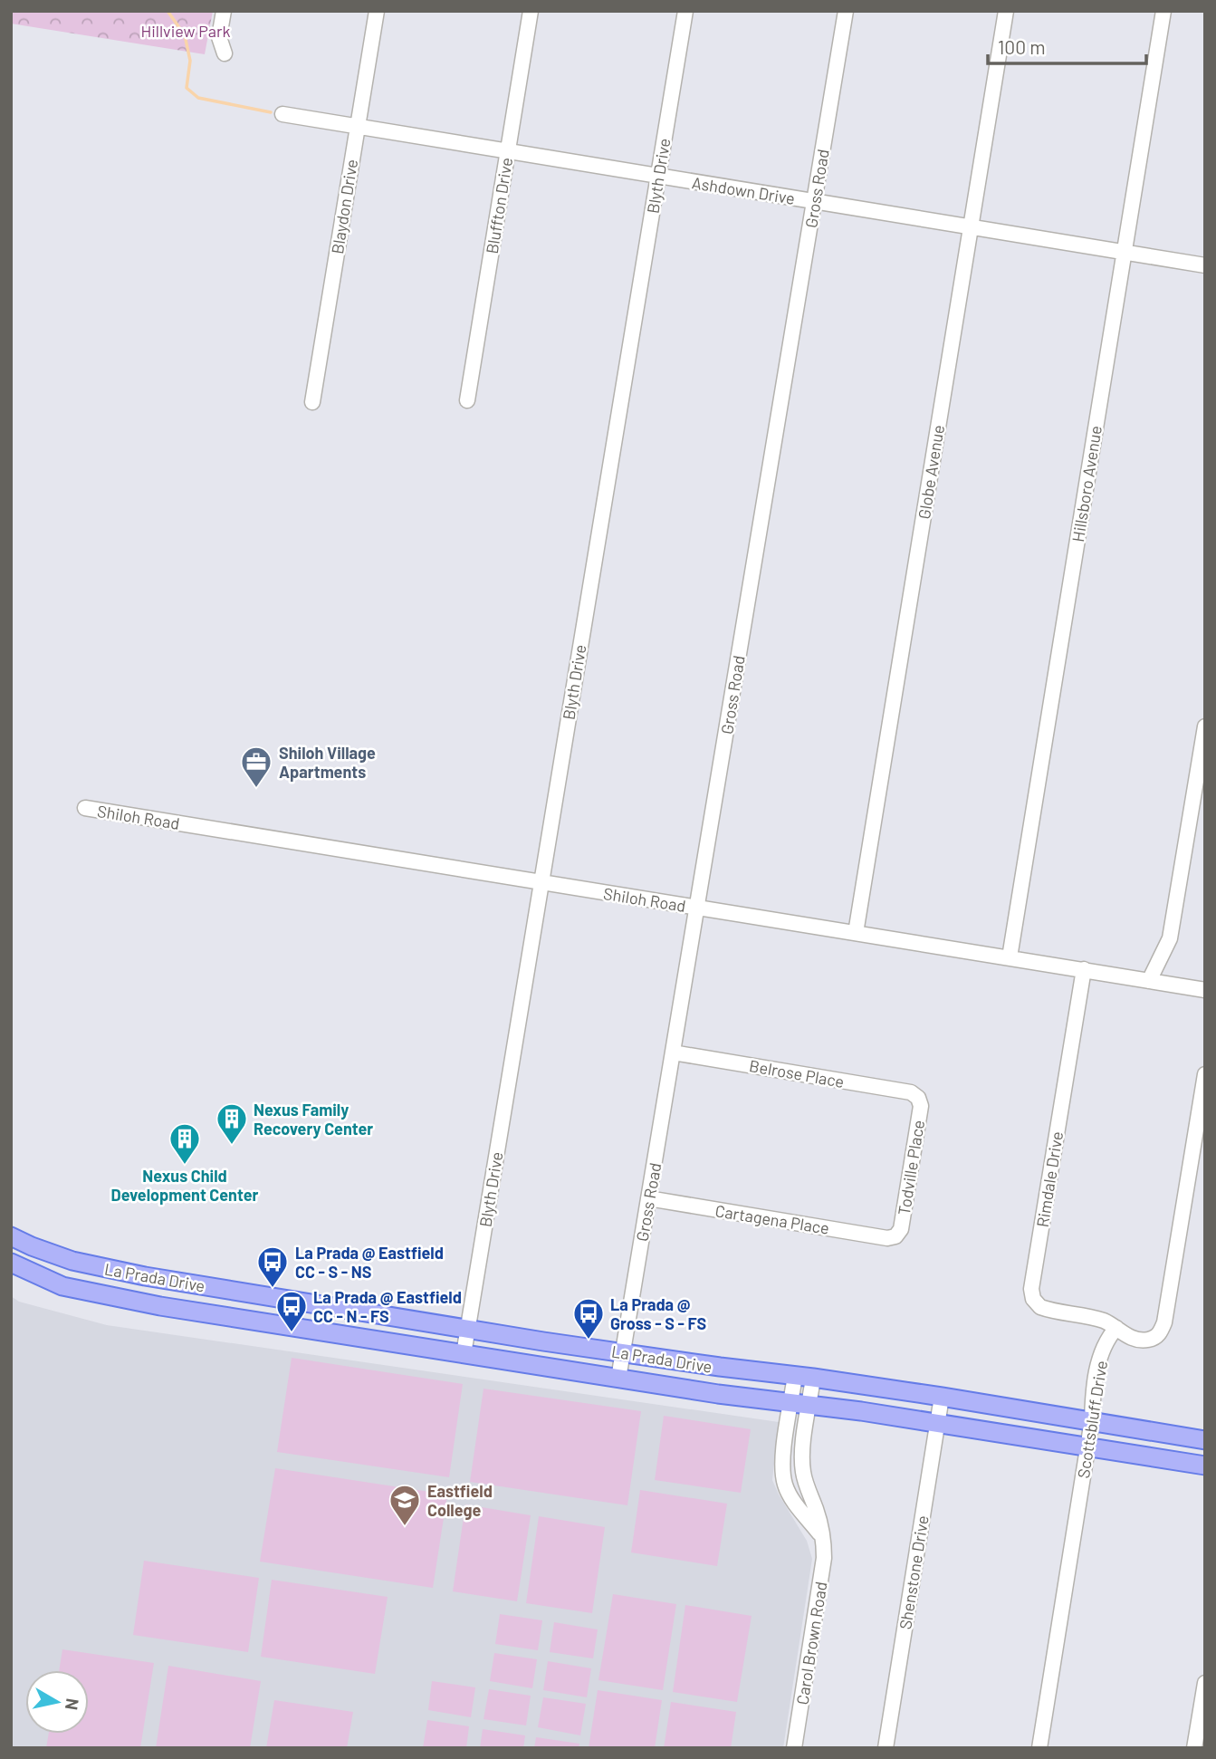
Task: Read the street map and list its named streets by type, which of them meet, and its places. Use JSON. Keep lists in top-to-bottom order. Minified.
{"streets":{"main road":["La Prada Drive"],"street":["Blyth Drive","Gross Road","Ashdown Drive","Bluffton Drive","Blaydon Drive","Globe Avenue","Hillsboro Avenue","Shiloh Road","Belrose Place","Todville Place","Rimdale Drive","Cartagena Place","Scottsbluff Drive","Shenstone Drive","Carol Brown Road"]},"crossings":[["Blyth Drive","Ashdown Drive"],["Blyth Drive","Shiloh Road"],["Blyth Drive","La Prada Drive"],["Gross Road","Ashdown Drive"],["Gross Road","Shiloh Road"],["Gross Road","Belrose Place"],["Gross Road","Cartagena Place"],["Gross Road","La Prada Drive"],["Ashdown Drive","Bluffton Drive"],["Ashdown Drive","Blaydon Drive"],["Ashdown Drive","Globe Avenue"],["Ashdown Drive","Hillsboro Avenue"],["Globe Avenue","Shiloh Road"],["Hillsboro Avenue","Shiloh Road"],["Shiloh Road","Rimdale Drive"],["Belrose Place","Todville Place"],["Todville Place","Cartagena Place"],["Rimdale Drive","Scottsbluff Drive"],["La Prada Drive","Scottsbluff Drive"],["La Prada Drive","Shenstone Drive"],["La Prada Drive","Carol Brown Road"]],"parks":["Hillview Park"],"places":{"office":["Shiloh Village Apartments"],"building":["Nexus Family Recovery Center","Nexus Child Development Center"],"bus stop":["La Prada @ Eastfield CC - S - NS","La Prada @ Eastfield CC - N - FS","La Prada @ Gross - S - FS"],"school or university":["Eastfield College"]},"scale_bar":"100 m","north":"right"}
